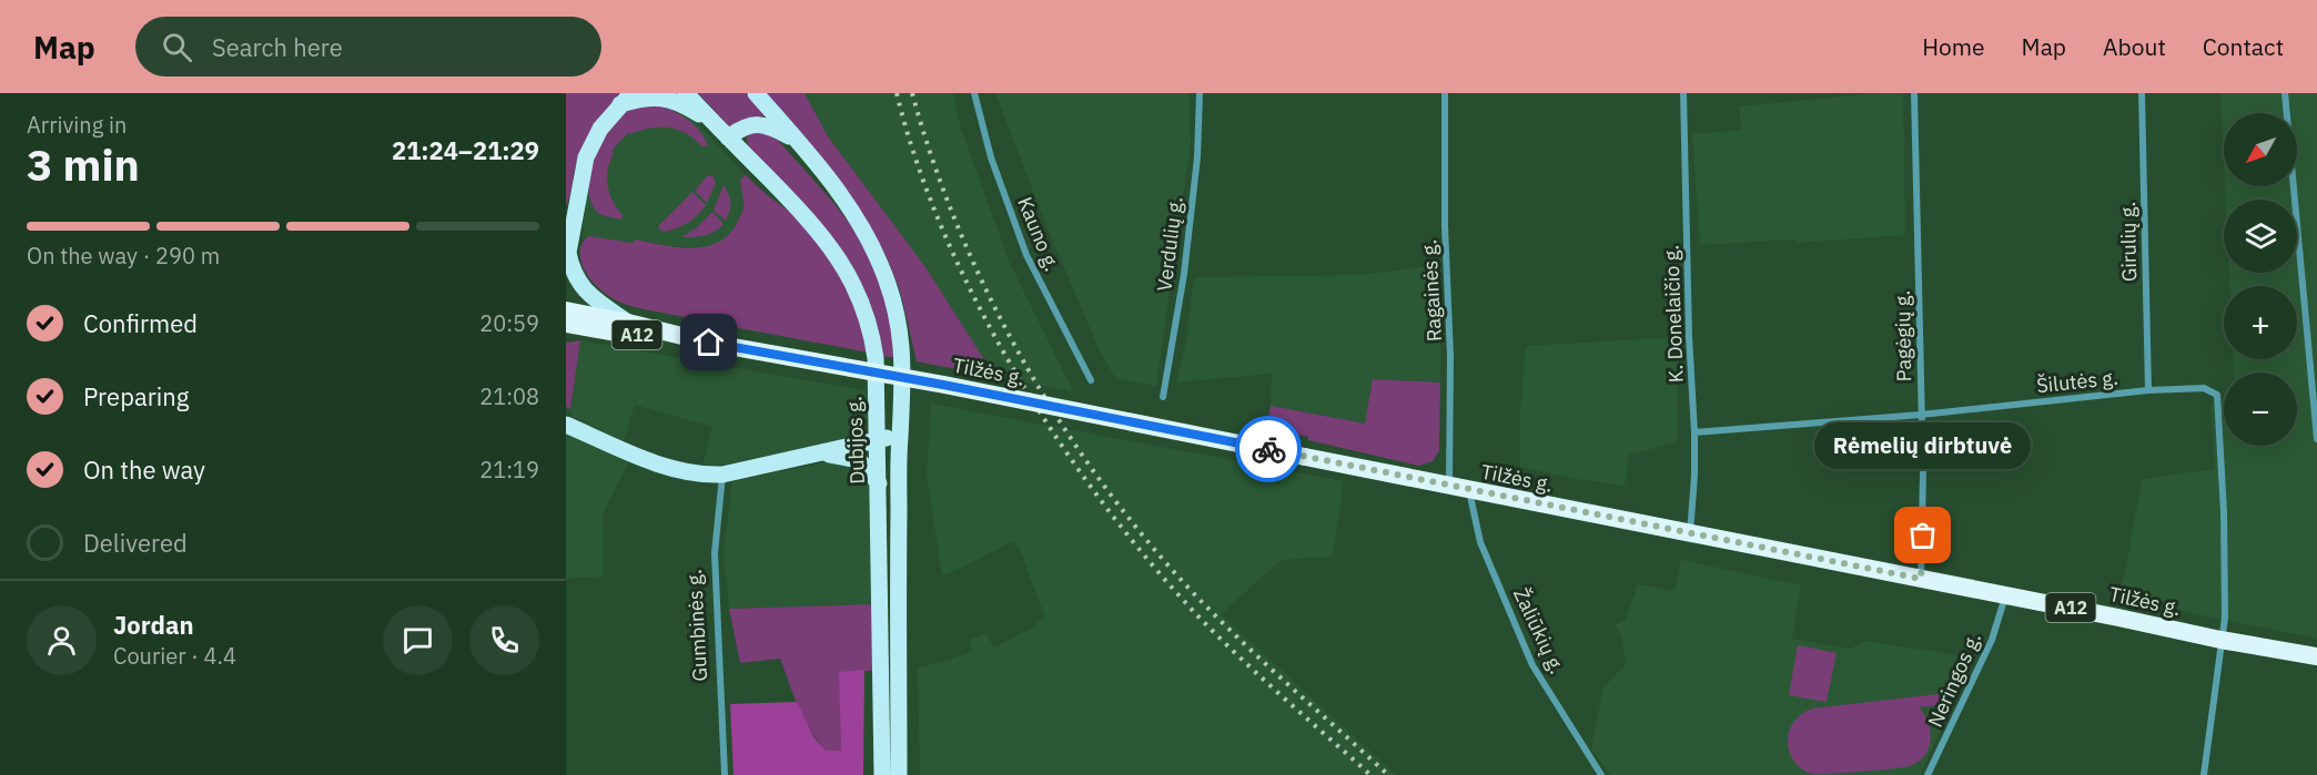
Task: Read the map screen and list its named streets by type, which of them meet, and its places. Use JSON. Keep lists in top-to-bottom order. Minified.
{"streets":{"highway":["A12","Tilžės g."],"main road":["Dubijos g."],"street":["Kauno g.","Girulių g.","Verdulių g.","Ragainės g.","K. Donelaičio g.","Pagėgių g.","Šilutės g.","Gumbinės g.","Žaliūkių g.","Neringos g."]},"crossings":[["Girulių g.","Šilutės g."],["Ragainės g.","Tilžės g."],["K. Donelaičio g.","Tilžės g."],["K. Donelaičio g.","Šilutės g."],["Pagėgių g.","Tilžės g."],["Pagėgių g.","Šilutės g."],["Tilžės g.","Šilutės g."],["Tilžės g.","Žaliūkių g."],["Tilžės g.","Neringos g."]],"places":["Rėmelių dirbtuvė"],"north":"bottom left","page":{"header":"Map","search":"Search here","nav":["Home","Map","About","Contact"],"heading":["3 min","Arriving in","21:24–21:29"],"panel":["Jordan","Courier · 4.4"],"map_buttons":["+","−"],"bar":"On the way · 290 m","list":[["Confirmed","20:59"],["Preparing","21:08"],["On the way","21:19"],"Delivered"],"bubble":"Rėmelių dirbtuvė"}}
